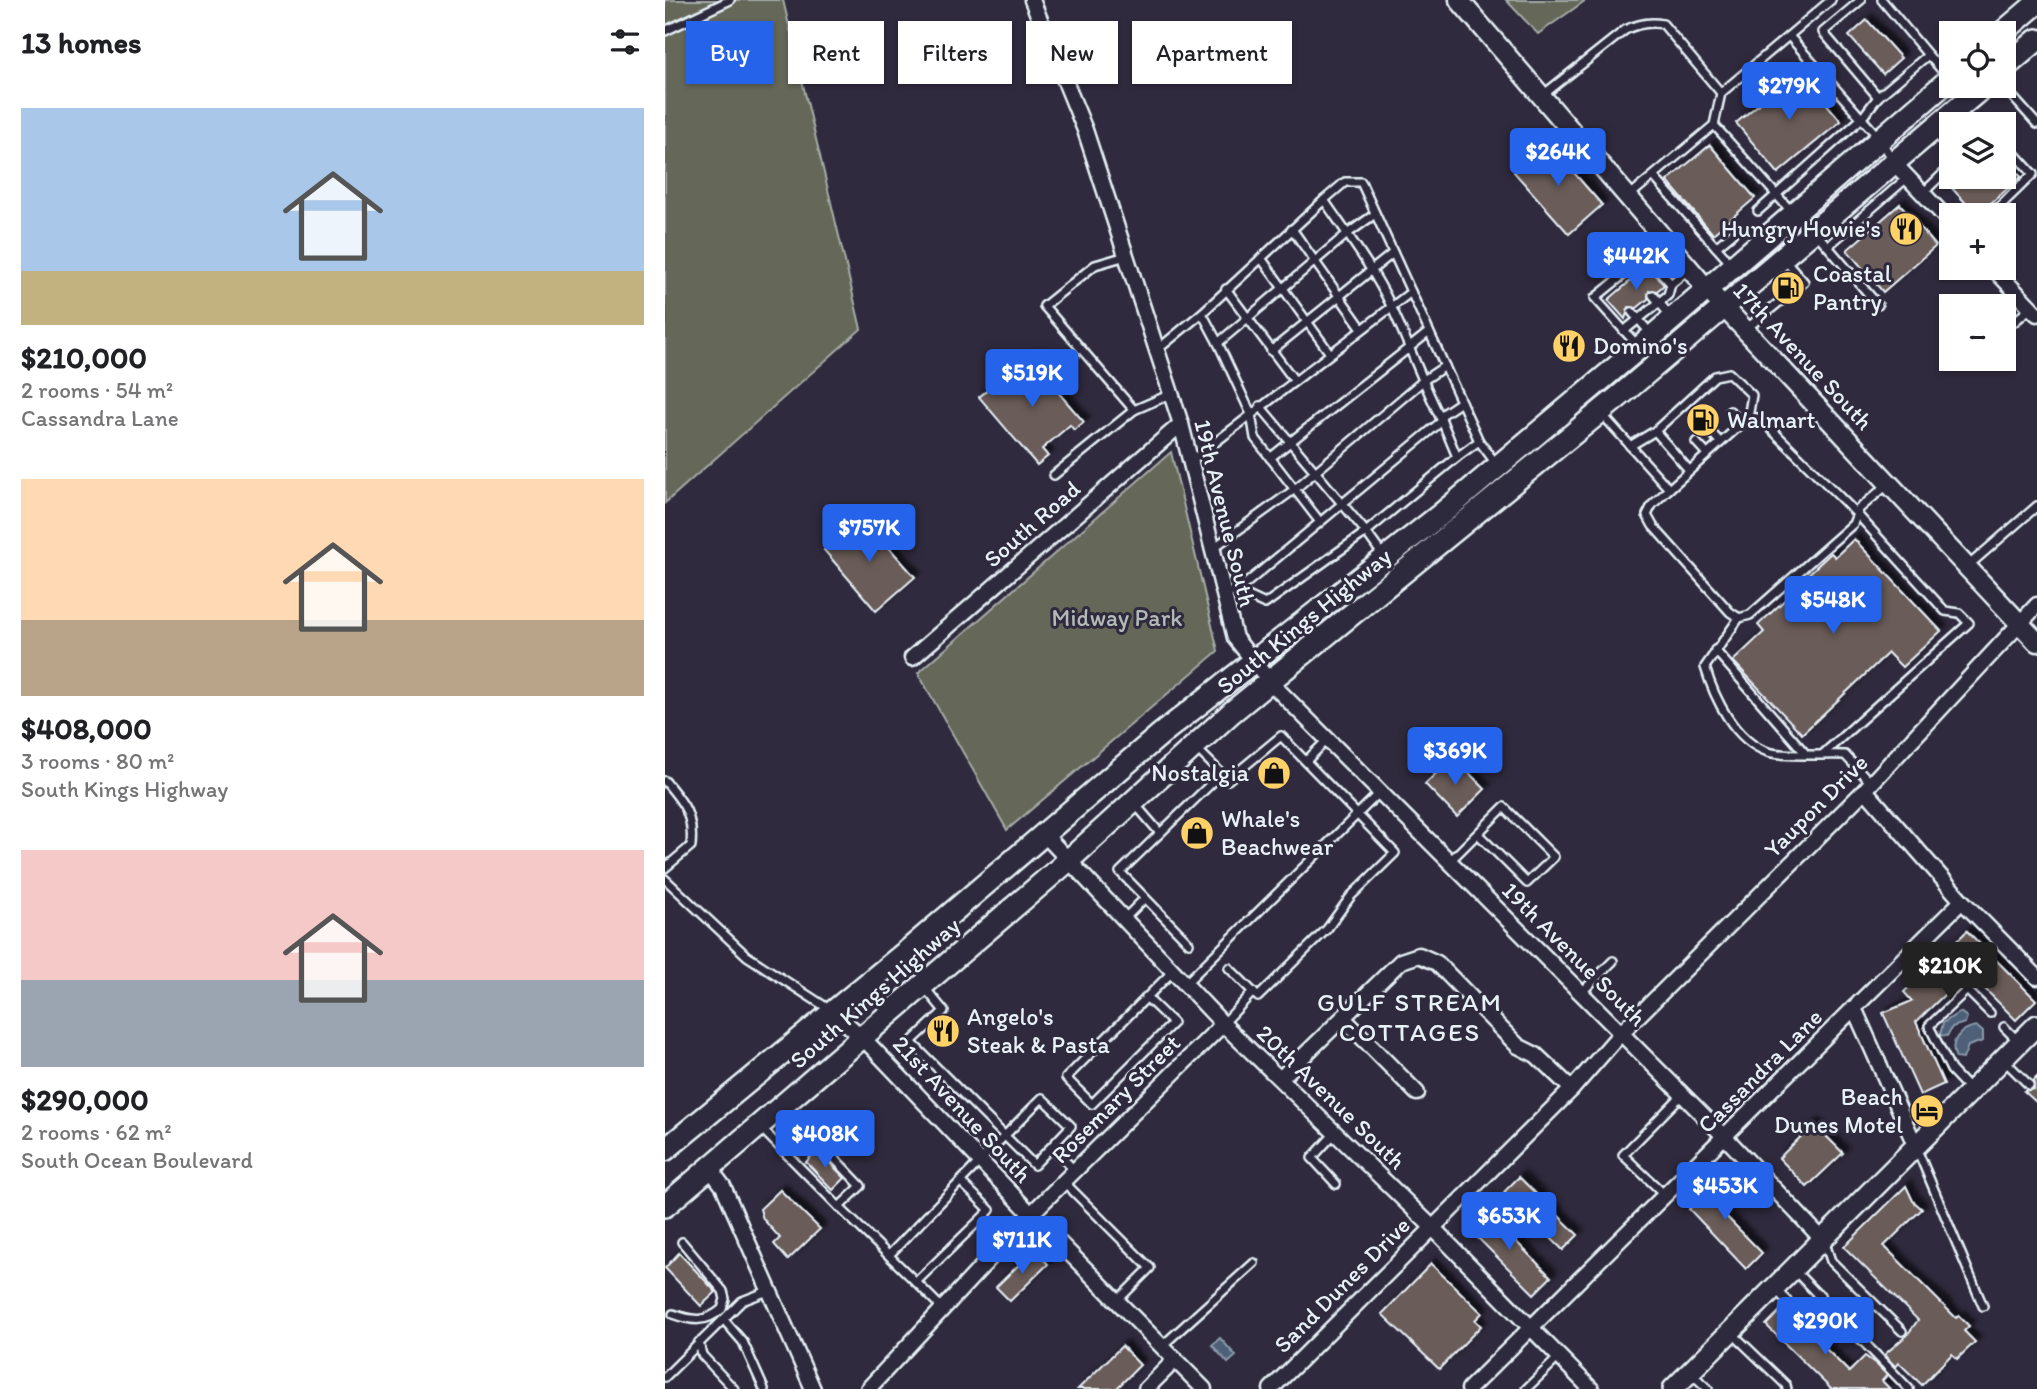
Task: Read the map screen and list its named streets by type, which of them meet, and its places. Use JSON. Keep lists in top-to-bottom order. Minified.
{"streets":{"main road":["South Kings Highway"],"street":["17th Avenue South","19th Avenue South","South Road","Yaupon Drive","Cassandra Lane","20th Avenue South","Rosemary Street","21st Avenue South","Sand Dunes Drive"]},"crossings":[["17th Avenue South","South Kings Highway"],["17th Avenue South","Yaupon Drive"],["19th Avenue South","South Road"],["19th Avenue South","South Kings Highway"],["19th Avenue South","Yaupon Drive"],["19th Avenue South","Cassandra Lane"],["19th Avenue South","Sand Dunes Drive"],["South Kings Highway","20th Avenue South"],["South Kings Highway","21st Avenue South"],["Yaupon Drive","Sand Dunes Drive"],["Cassandra Lane","20th Avenue South"],["20th Avenue South","Rosemary Street"],["20th Avenue South","Sand Dunes Drive"],["Rosemary Street","21st Avenue South"]],"districts":["GULF STREAM COTTAGES"],"parks":["Midway Park"],"places":{"restaurant":["Hungry Howie's","Domino's","Angelo's Steak & Pasta"],"fuel station":["Coastal Pantry","Walmart"],"shop":["Nostalgia","Whale's Beachwear"],"hotel":["Beach Dunes Motel"]},"page":{"heading":"13 homes","map_buttons":["+","−"],"chip":["Buy","Rent","Filters","New","Apartment"],"price":["$279K","$264K","$442K","$519K","$757K","$548K","$369K","$210K","$408K","$453K","$653K","$711K","$290K"],"list":[{"name":"$210,000","note":"2 rooms · 54 m² · Cassandra Lane"},{"name":"$408,000","note":"3 rooms · 80 m² · South Kings Highway"},{"name":"$290,000","note":"2 rooms · 62 m² · South Ocean Boulevard"}]}}
